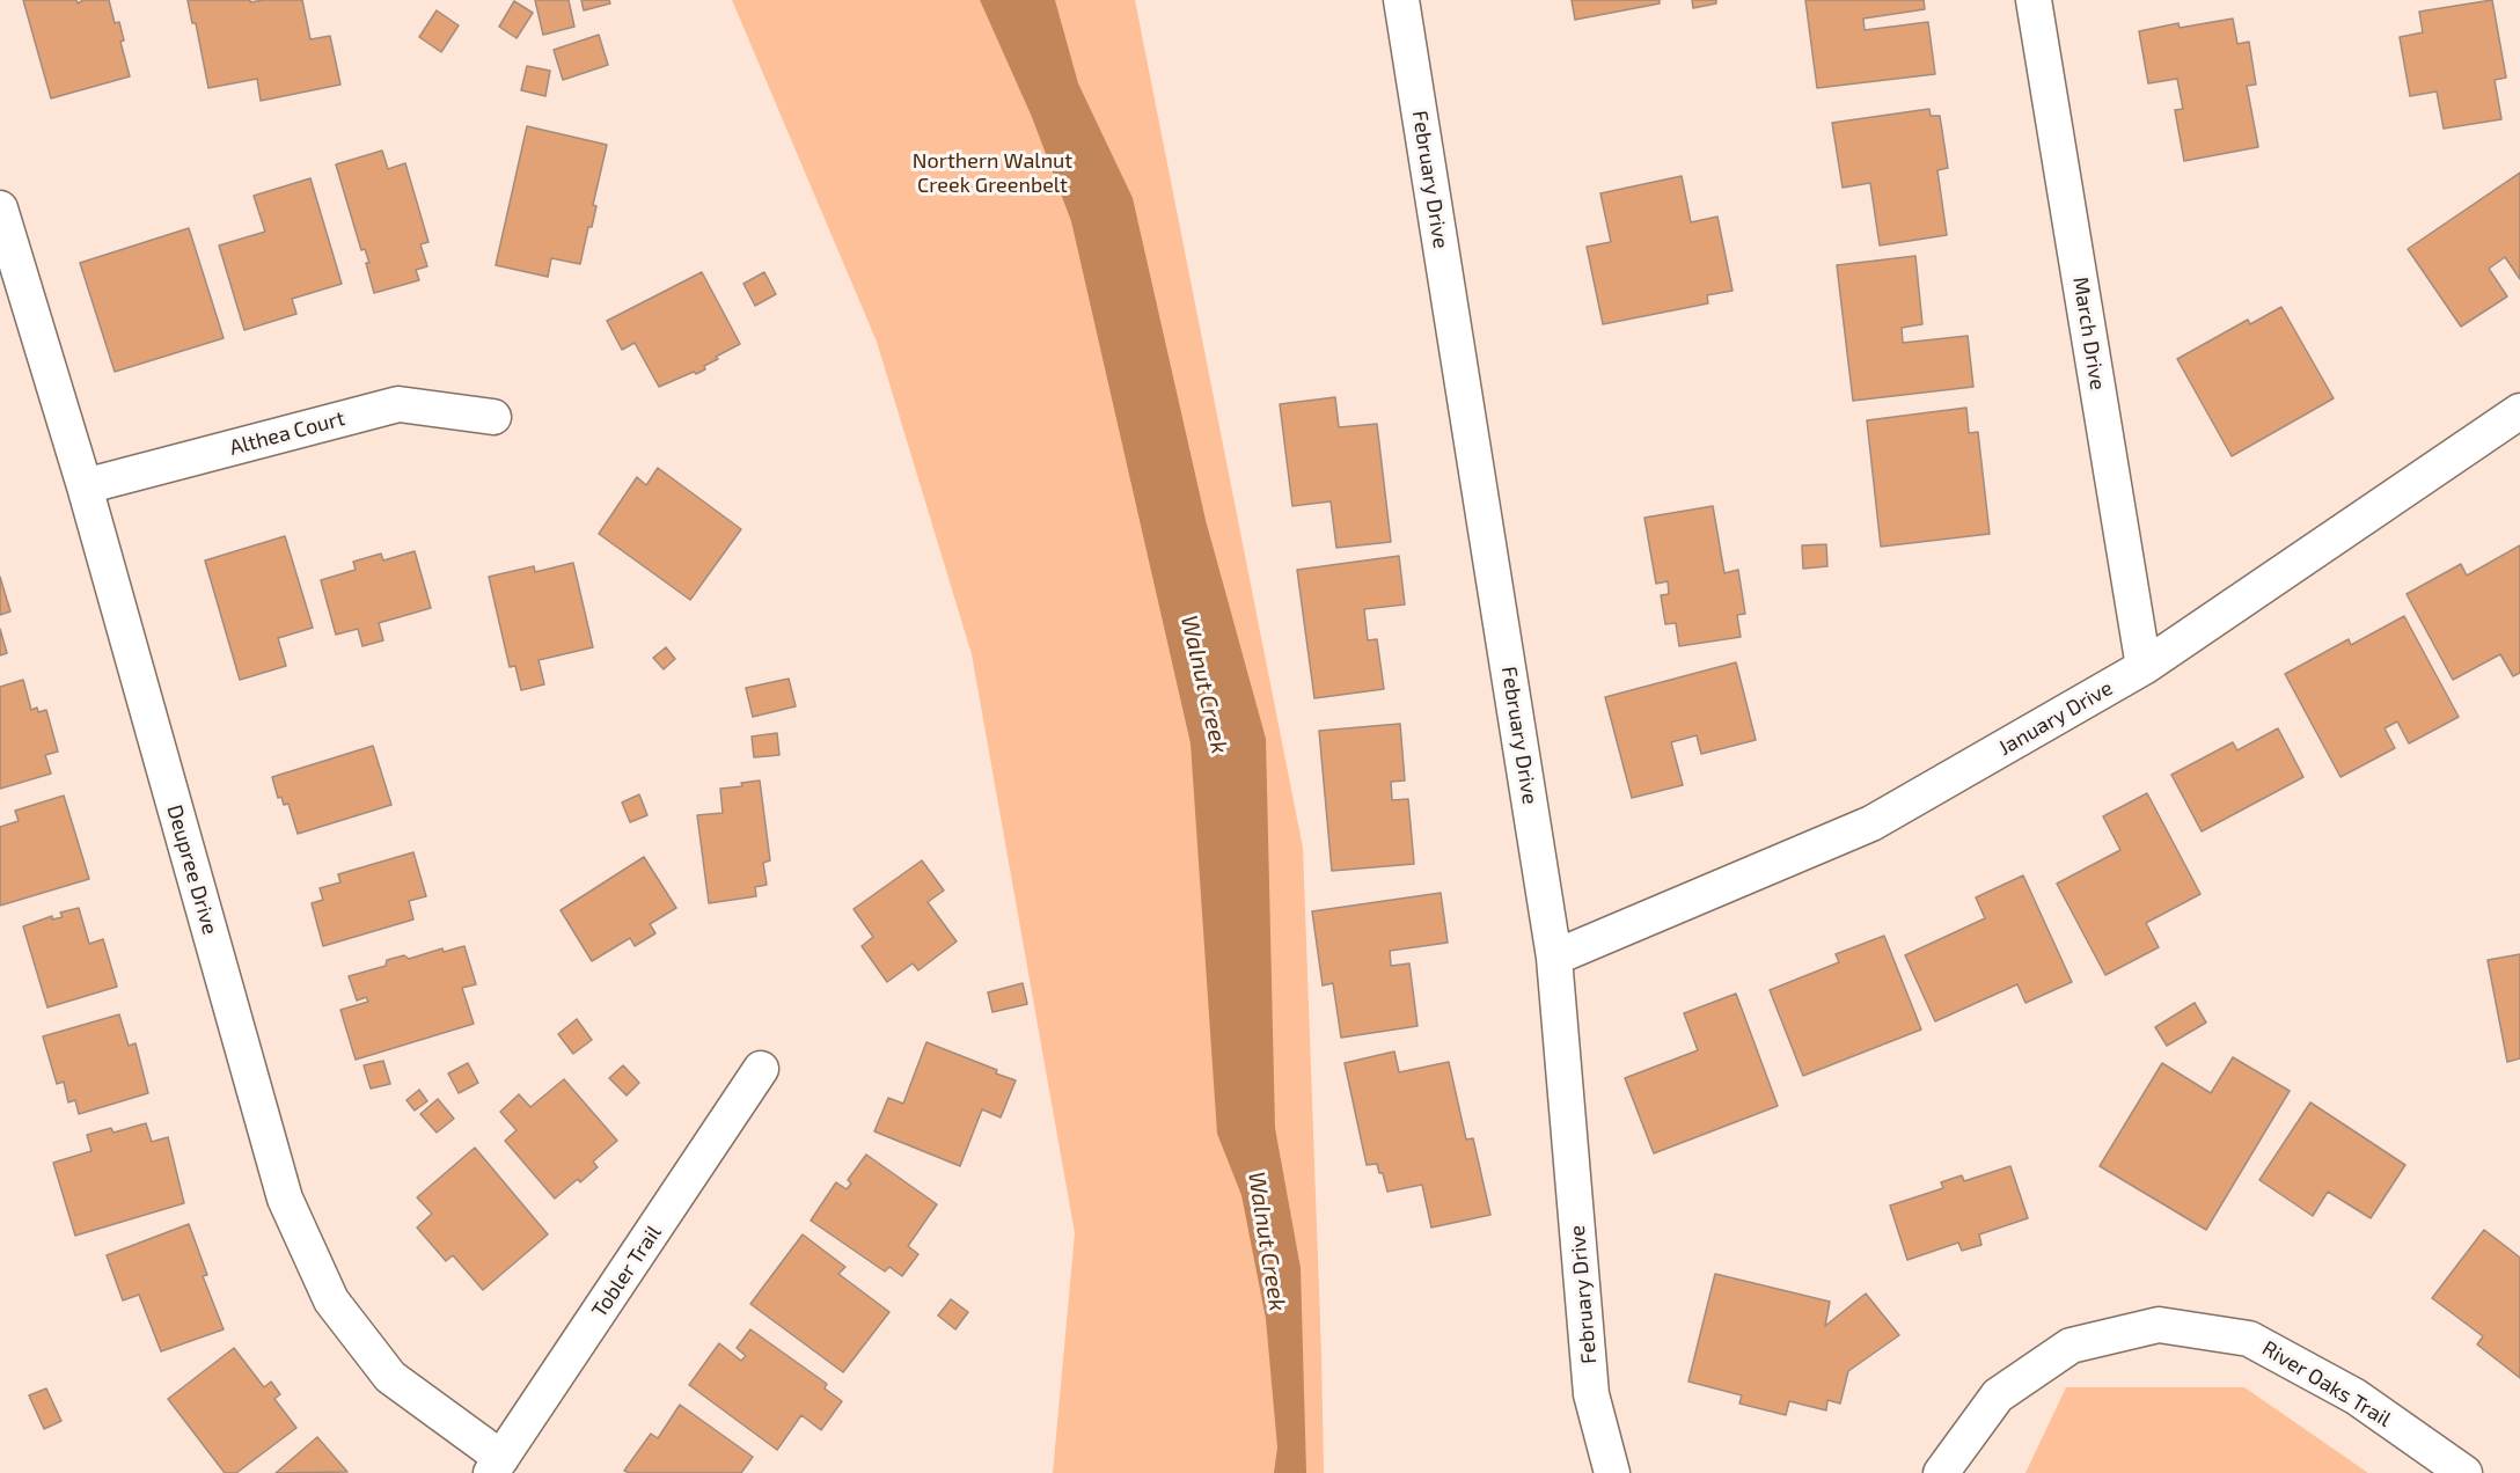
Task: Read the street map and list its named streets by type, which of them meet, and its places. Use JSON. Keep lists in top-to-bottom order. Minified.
{"streets":{"street":["February Drive","March Drive","Althea Court","January Drive","Deupree Drive","Tobler Trail","River Oaks Trail"]},"crossings":[["February Drive","January Drive"],["March Drive","January Drive"],["Althea Court","Deupree Drive"],["Deupree Drive","Tobler Trail"]],"water":["Walnut Creek"],"parks":["Northern Walnut Creek Greenbelt"]}
